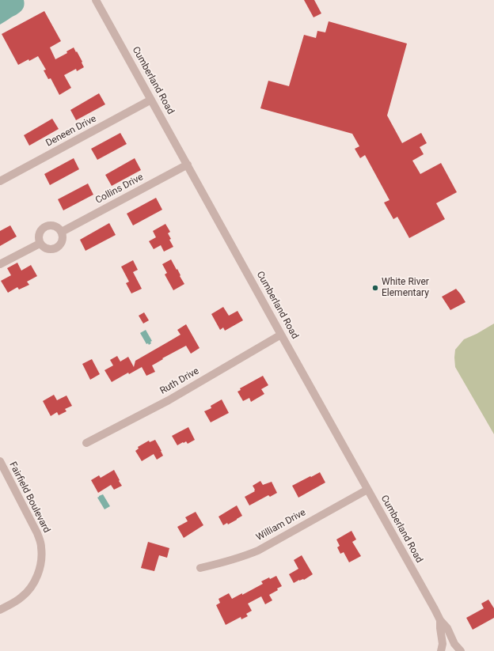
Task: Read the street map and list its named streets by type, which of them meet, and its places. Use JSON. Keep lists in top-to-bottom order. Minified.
{"streets":{"street":["Cumberland Road","Deneen Drive","Collins Drive","Ruth Drive","Fairfield Boulevard","William Drive"]},"crossings":[["Cumberland Road","Deneen Drive"],["Cumberland Road","Collins Drive"],["Cumberland Road","Ruth Drive"],["Cumberland Road","William Drive"]],"places":["White River Elementary"]}
